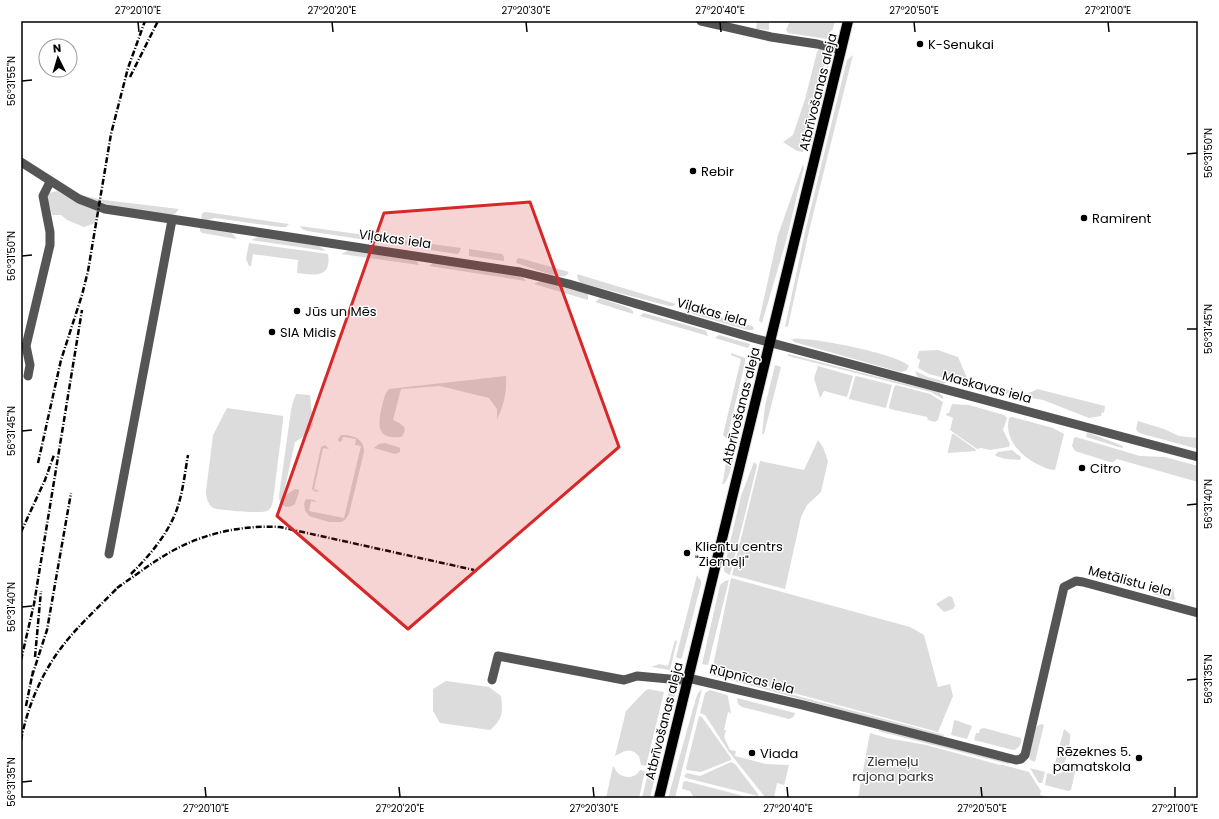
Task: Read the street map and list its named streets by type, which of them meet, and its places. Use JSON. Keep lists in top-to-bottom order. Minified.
{"streets":{"main road":["Atbrīvošanas aleja"],"street":["Viļakas iela","Maskavas iela","Metālistu iela","Rūpnīcas iela"]},"crossings":[["Atbrīvošanas aleja","Viļakas iela"],["Atbrīvošanas aleja","Maskavas iela"],["Atbrīvošanas aleja","Rūpnīcas iela"],["Viļakas iela","Maskavas iela"],["Metālistu iela","Rūpnīcas iela"]],"parks":["Ziemeļu rajona parks"],"places":["K-Senukai","Rebir","Ramirent","Jūs un Mēs","SIA Midis","Citro","Klientu centrs \"Ziemeļi\"","Viada","Rēzeknes 5. pamatskola"],"north":"top","coordinates":["27°20'10\"E","27°20'20\"E","27°20'30\"E","27°20'40\"E","27°20'50\"E","27°21'00\"E","56°31'55\"N","56°31'50\"N","56°31'45\"N","56°31'40\"N","56°31'35\"N"]}
